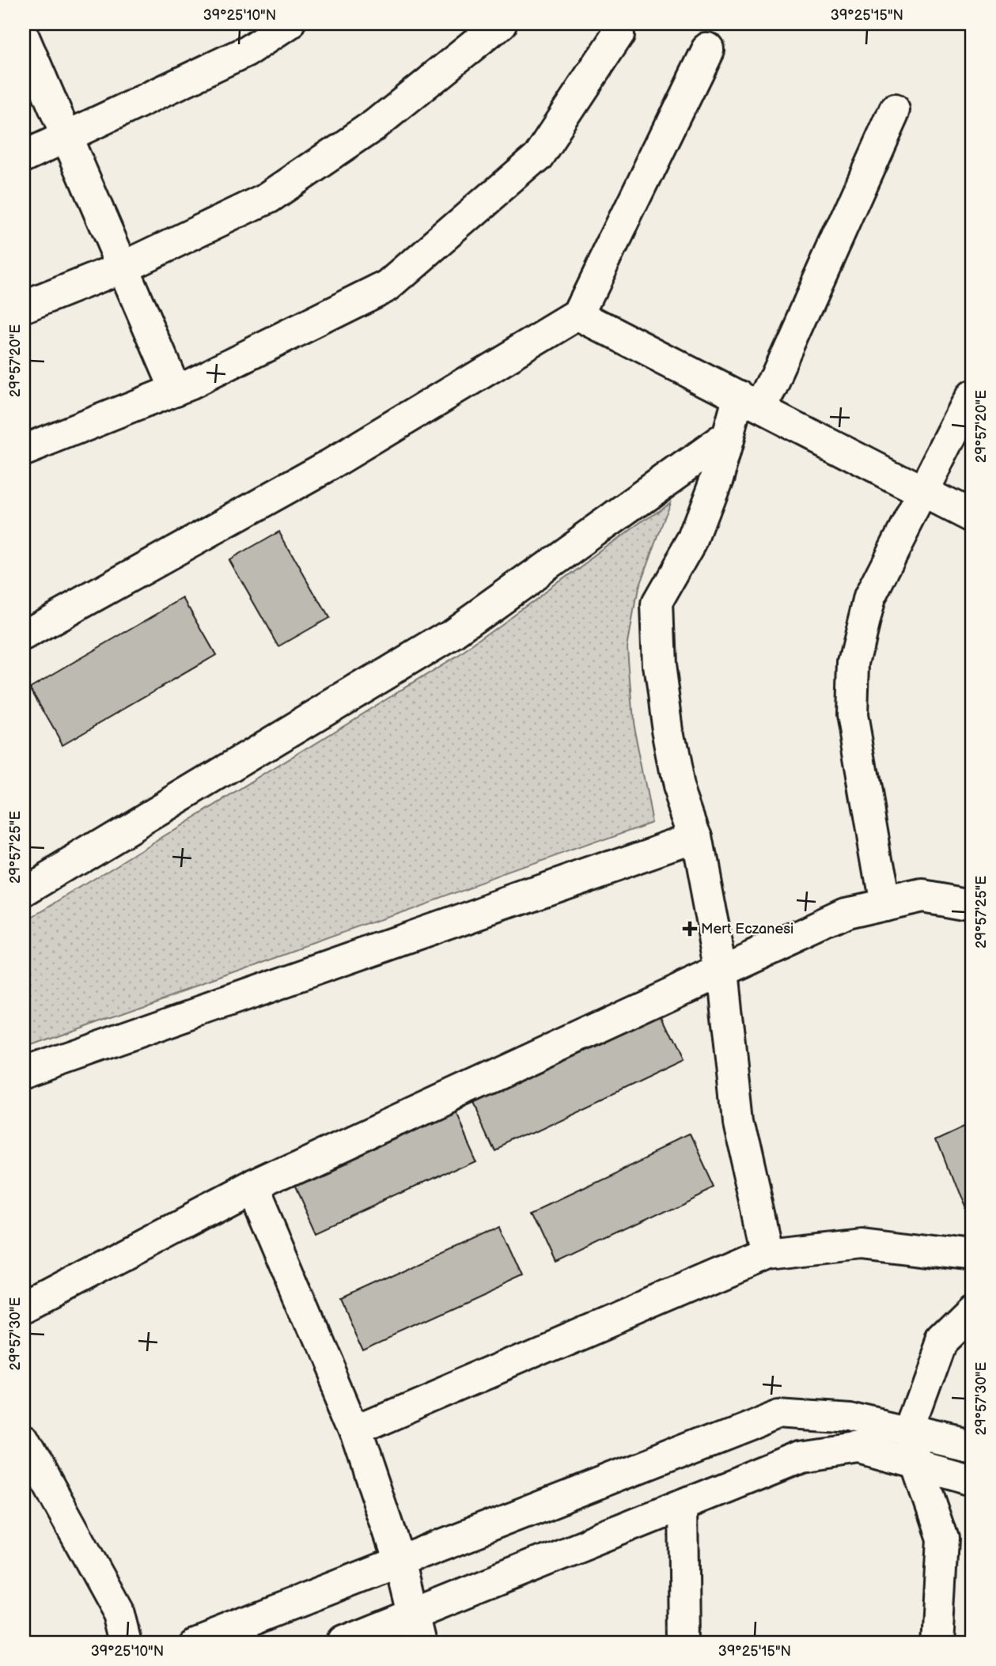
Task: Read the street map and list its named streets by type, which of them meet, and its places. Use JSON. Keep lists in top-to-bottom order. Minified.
{"places":{"health":["Mert Eczanesi"]},"coordinates":["39°25'10\"N","39°25'15\"N","29°57'20\"E","29°57'25\"E","29°57'30\"E"]}
